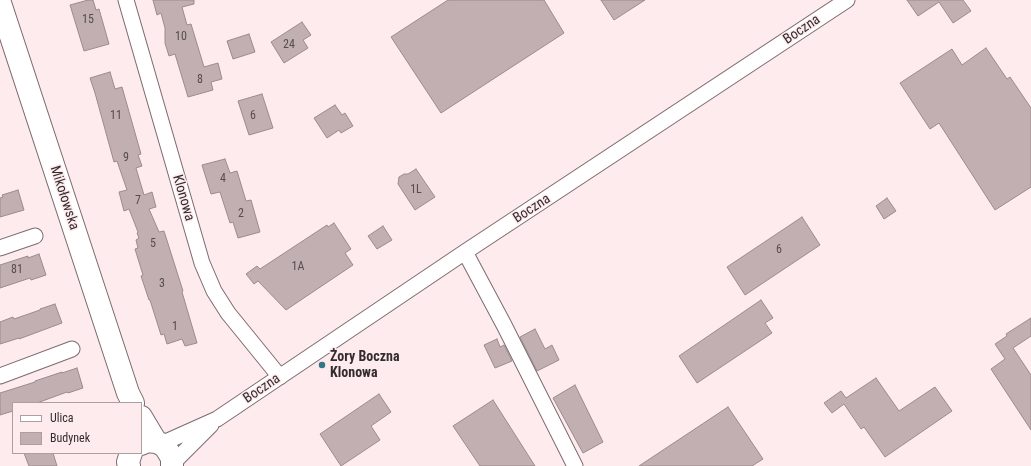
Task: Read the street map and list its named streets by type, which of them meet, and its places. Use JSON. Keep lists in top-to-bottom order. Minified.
{"streets":{"street":["Boczna","Mikołowska","Klonowa"]},"crossings":[["Boczna","Klonowa"]],"places":["Żory Boczna Klonowa"],"house_numbers":["15","10","24","8","11","6","9","4","1L","7","2","5","6","1A","81","3","1"],"legend":["Ulica","Budynek"]}
